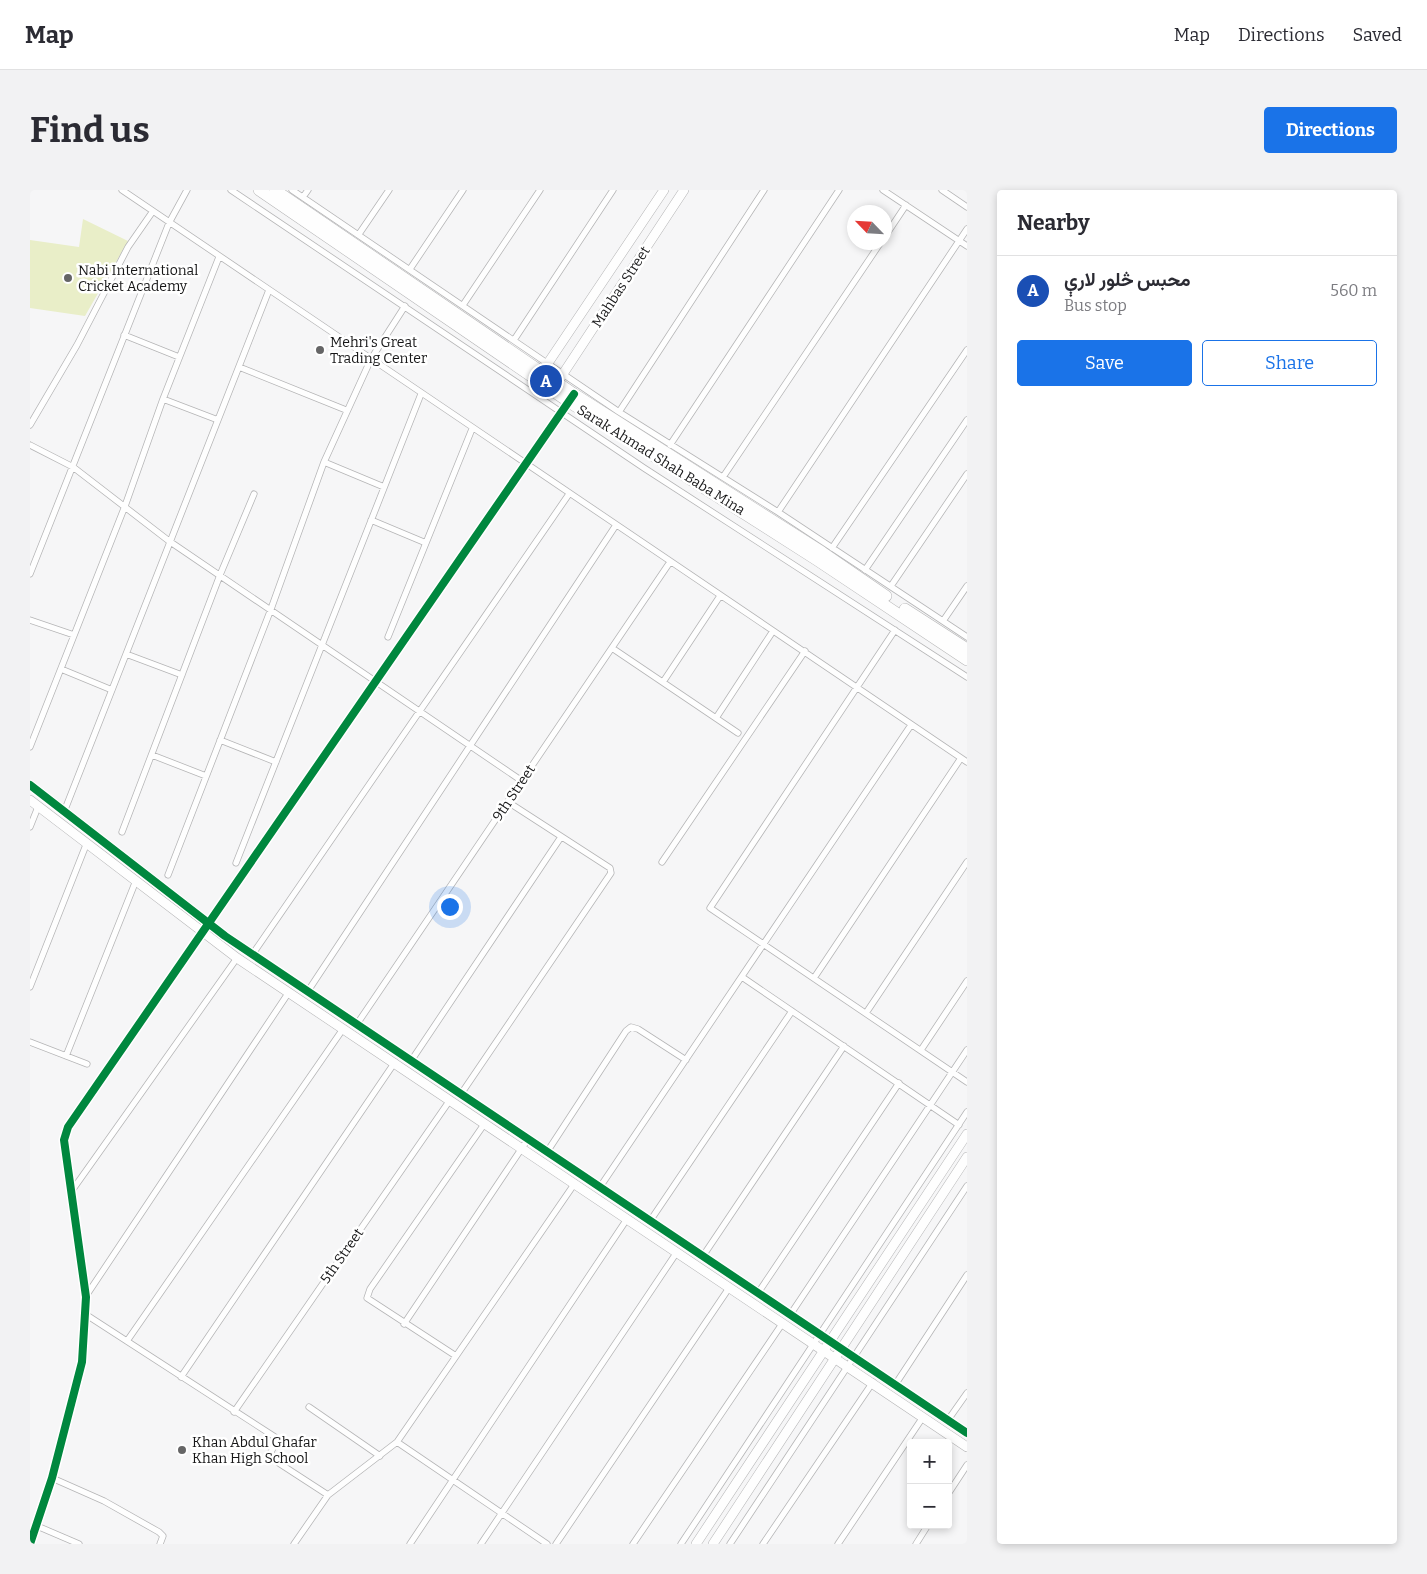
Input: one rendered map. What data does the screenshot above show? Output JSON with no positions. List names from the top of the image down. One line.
{"streets":{"highway":["Sarak Ahmad Shah Baba Mina"],"street":["Mahbas Street","9th Street","5th Street"]},"places":["Nabi International Cricket Academy","Mehri's Great Trading Center","Khan Abdul Ghafar Khan High School"],"north":"top left","page":{"header":"Map","nav":["Map","Directions","Saved"],"buttons":["Directions",["Save","Share"]],"title":"Find us","heading":"Nearby","list":[{"mark":"A","name":"محبس څلور لارې","note":"Bus stop","value":"560 m"}],"pins":"A","map_buttons":["+","−"]}}
